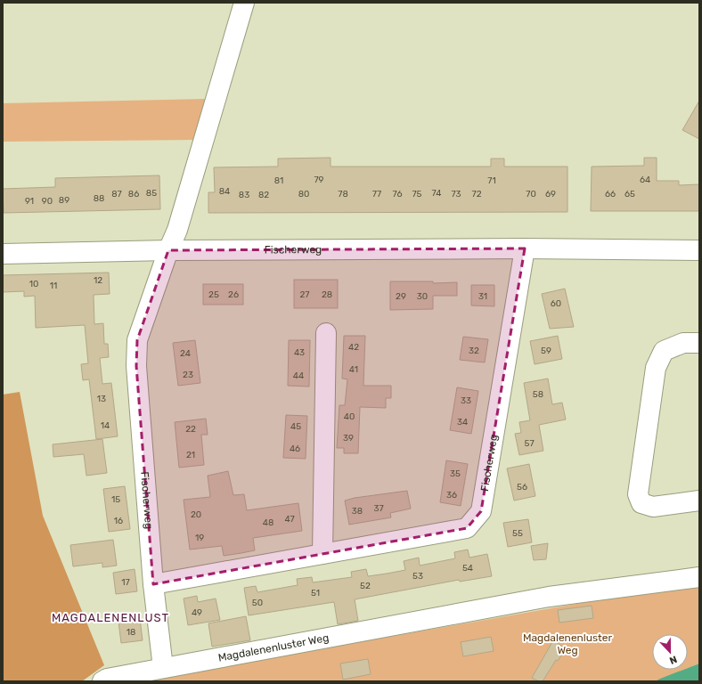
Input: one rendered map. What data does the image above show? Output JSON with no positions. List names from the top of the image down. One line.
{"streets":{"street":["Fischerweg","Magdalenenluster Weg"]},"crossings":[["Fischerweg","Magdalenenluster Weg"]],"districts":["MAGDALENENLUST"],"parks":["Magdalenenluster Weg"],"house_numbers":["79","64","81","71","84","85","74","87","86","80","78","77","76","75","73","72","70","69","66","65","83","82","88","89","91","90","12","10","11","25","26","27","28","29","30","31","60","42","32","59","43","24","41","23","44","58","13","33","40","34","14","45","22","39","57","46","21","35","56","36","15","37","38","20","47","16","48","55","19","54","53","17","52","51","50","49","18"],"north":"bottom"}
